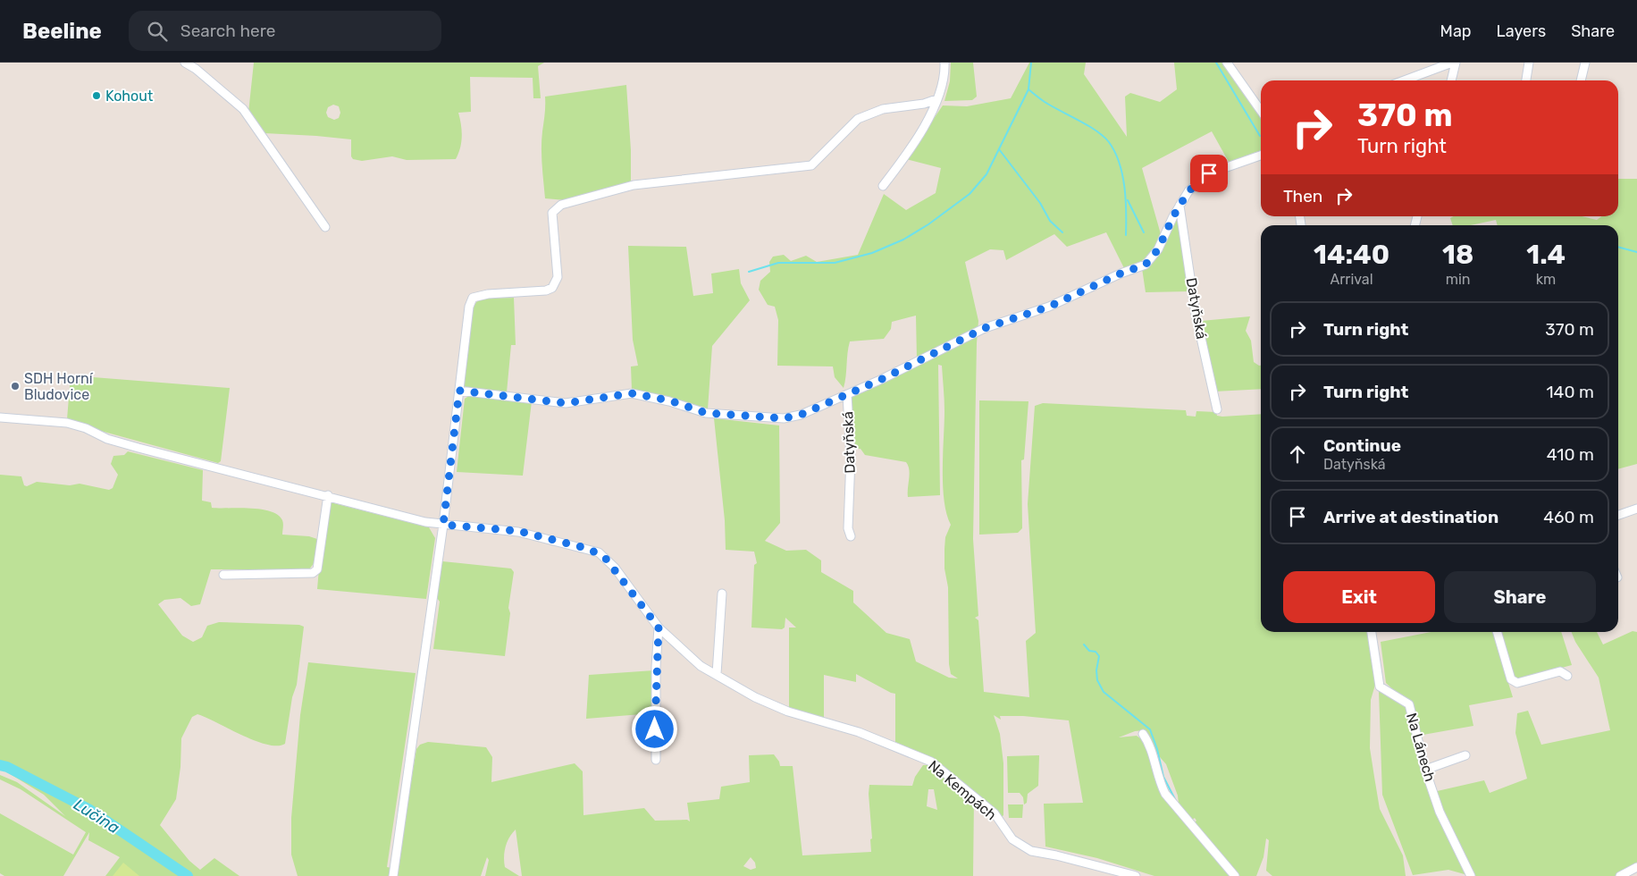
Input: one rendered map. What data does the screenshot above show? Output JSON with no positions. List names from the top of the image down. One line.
{"streets":{"street":["Datyňská","Na Lánech","Na Kempách"]},"water":["Lučina"],"places":["Kohout","SDH Horní Bludovice"],"page":{"header":"Beeline","search":"Search here","nav":["Map","Layers","Share"],"turn":["370 m","Turn right"],"then":"Then","eta":["14:40","Arrival","18","min","1.4","km"],"list":[{"name":"Turn right","value":"370 m"},{"name":"Turn right","value":"140 m"},{"name":"Continue","note":"Datyňská","value":"410 m"},{"name":"Arrive at destination","value":"460 m"}],"buttons":["Exit","Share"]}}
